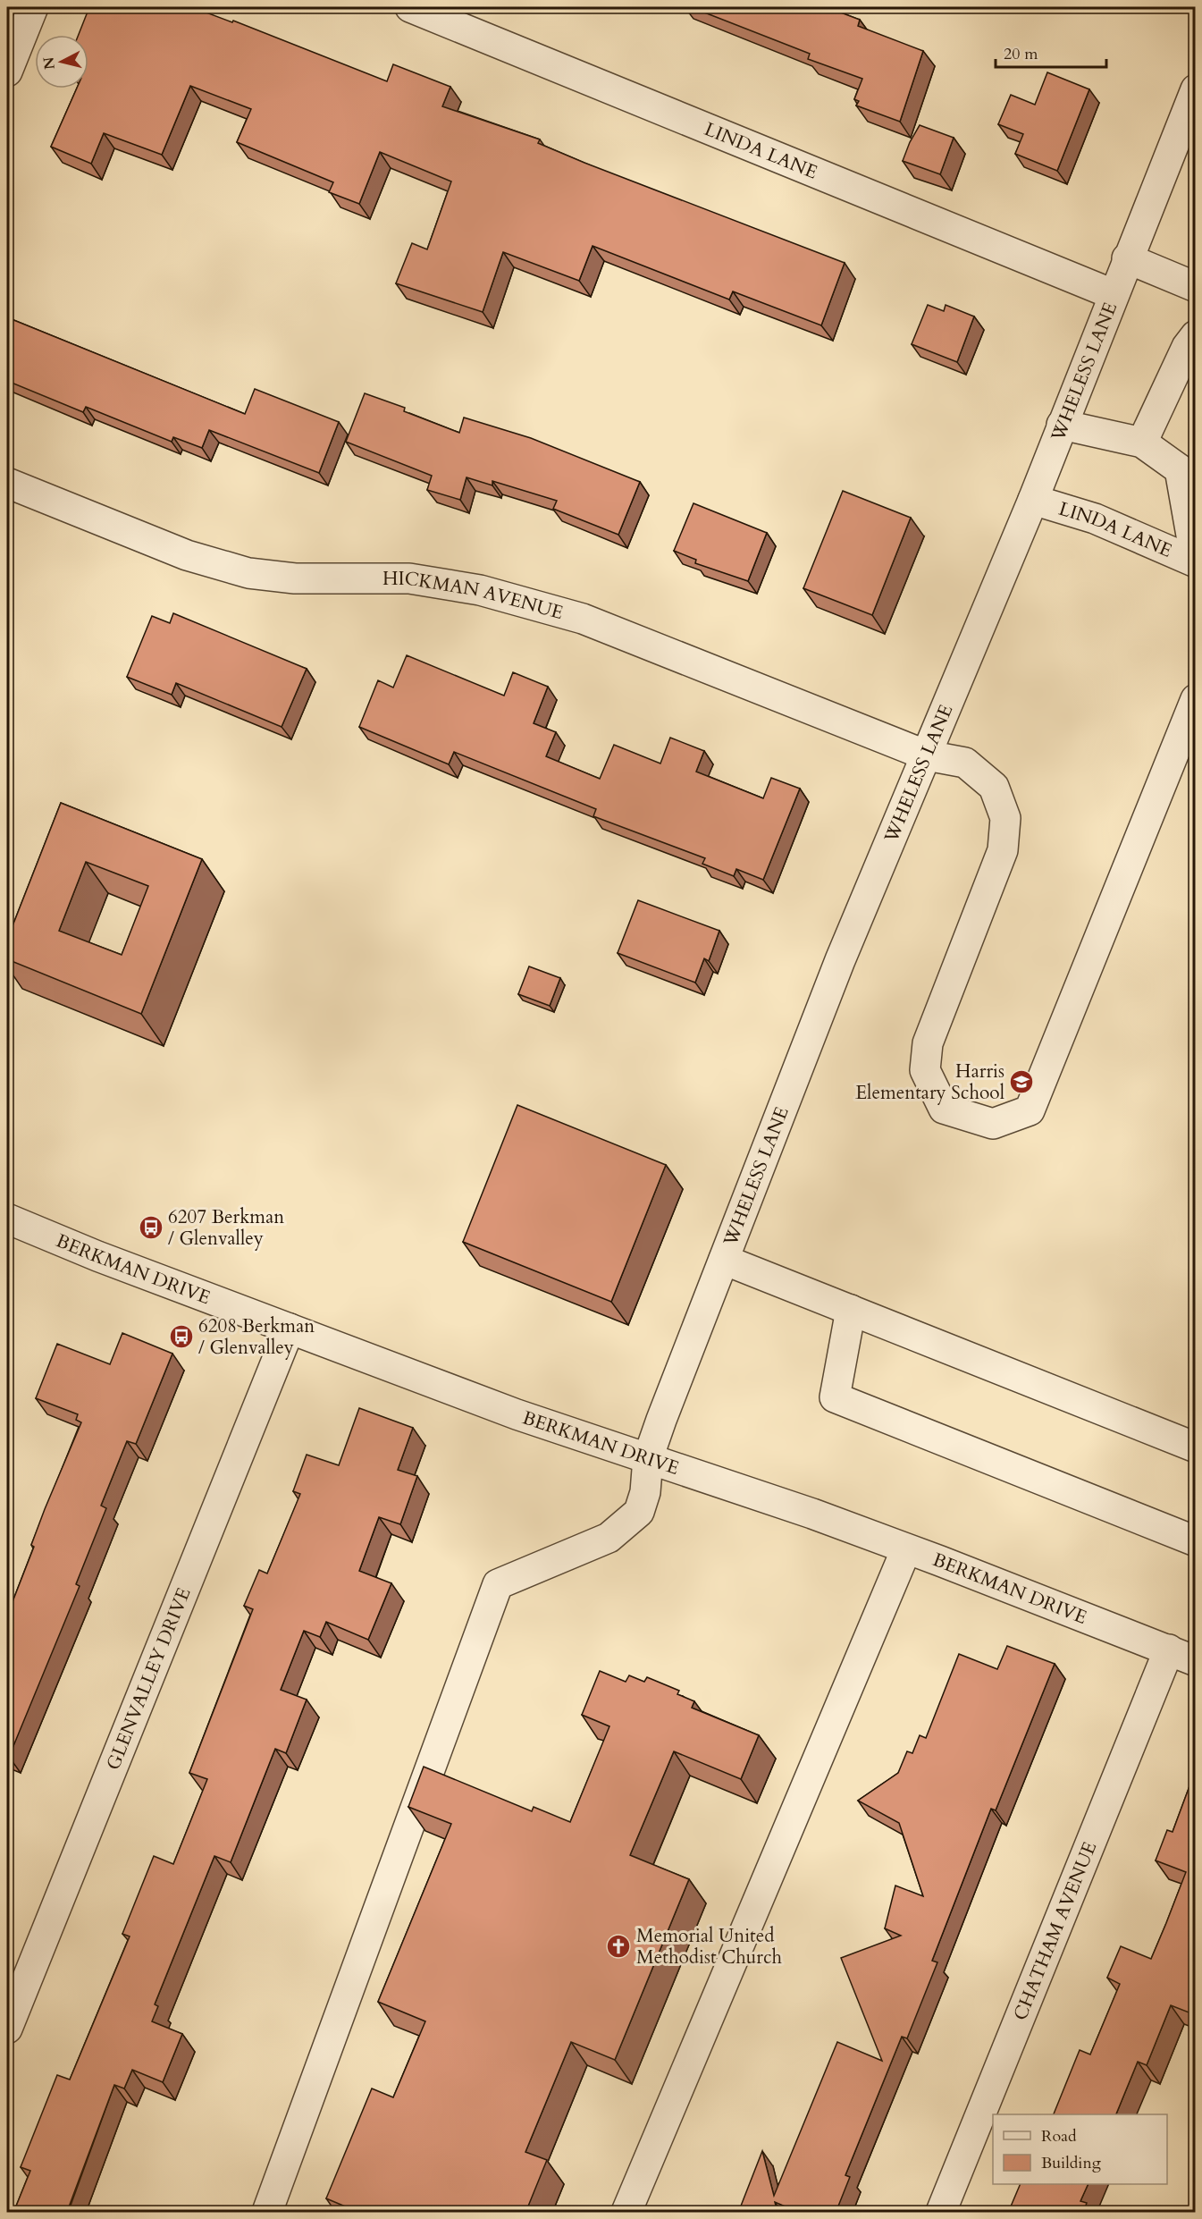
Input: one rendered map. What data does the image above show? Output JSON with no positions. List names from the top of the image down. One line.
{"streets":{"street":["LINDA LANE","WHELESS LANE","HICKMAN AVENUE","BERKMAN DRIVE","GLENVALLEY DRIVE","CHATHAM AVENUE"]},"crossings":[["LINDA LANE","WHELESS LANE"],["WHELESS LANE","HICKMAN AVENUE"],["WHELESS LANE","BERKMAN DRIVE"],["BERKMAN DRIVE","GLENVALLEY DRIVE"],["BERKMAN DRIVE","CHATHAM AVENUE"]],"places":{"school or university":["Harris Elementary School"],"bus stop":["6207 Berkman / Glenvalley","6208 Berkman / Glenvalley"],"church":["Memorial United Methodist Church"]},"legend":["Road","Building"],"scale_bar":"20 m","north":"left"}
